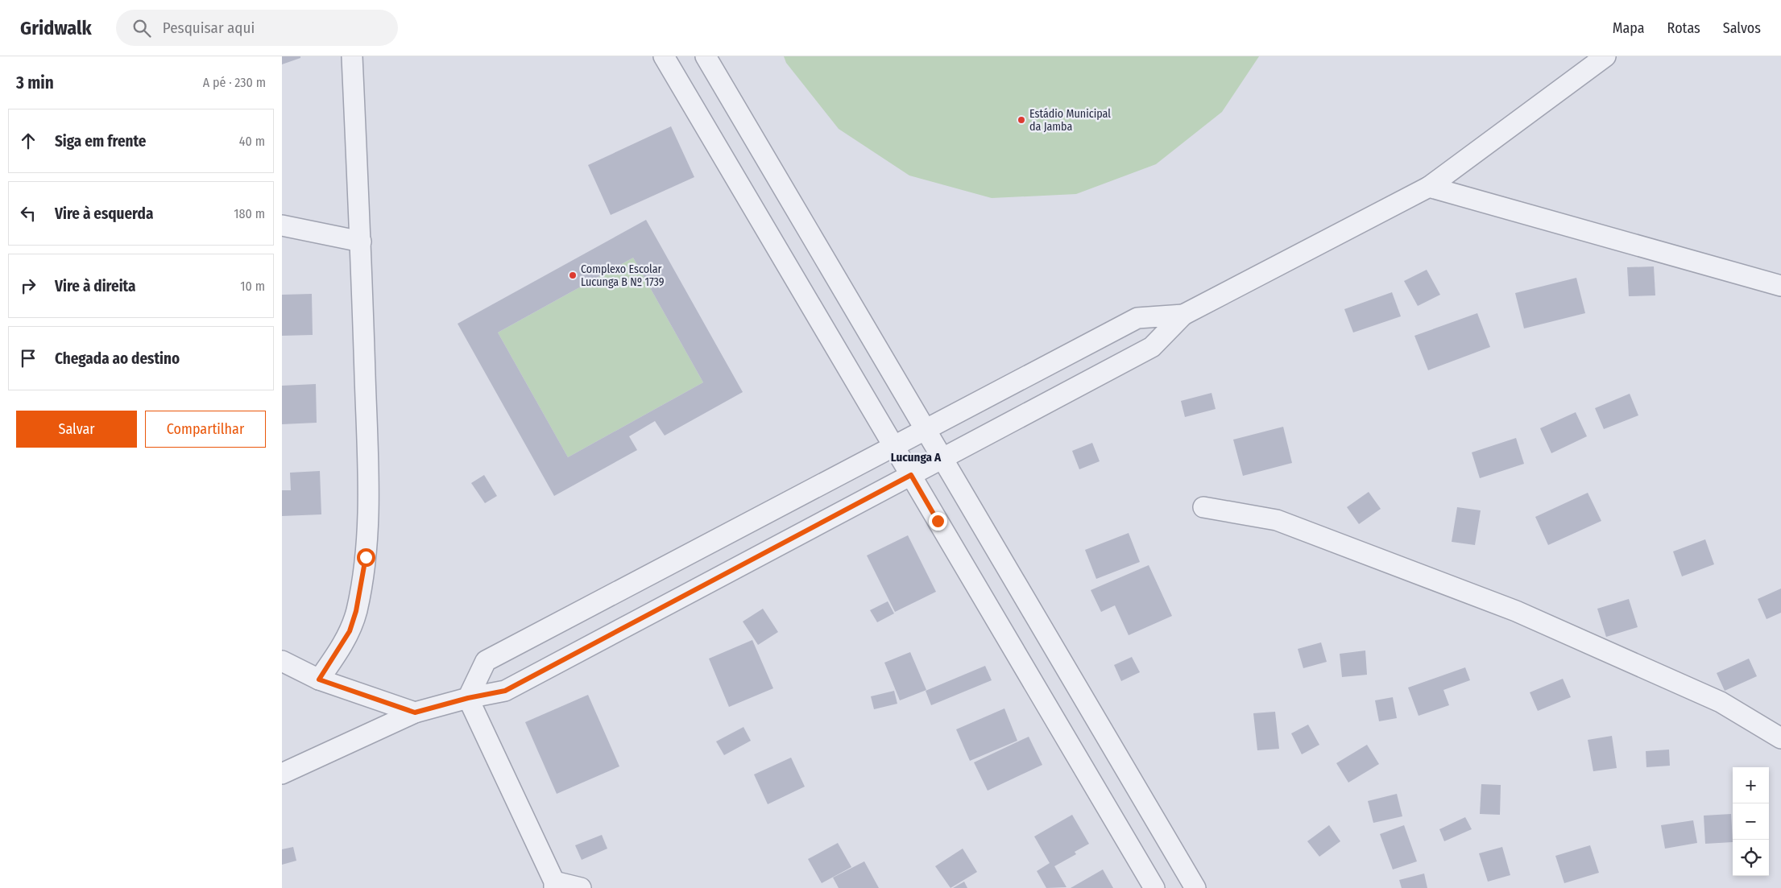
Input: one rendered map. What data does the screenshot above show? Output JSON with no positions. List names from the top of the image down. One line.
{"districts":["Lucunga A"],"places":["Estádio Municipal da Jamba","Complexo Escolar Lucunga B Nº 1739"],"page":{"header":"Gridwalk","search":"Pesquisar aqui","nav":["Mapa","Rotas","Salvos"],"heading":["3 min","A pé · 230 m"],"list":[["Siga em frente","40 m"],["Vire à esquerda","180 m"],["Vire à direita","10 m"],"Chegada ao destino"],"buttons":["Salvar","Compartilhar"],"map_buttons":["+","−"]}}
